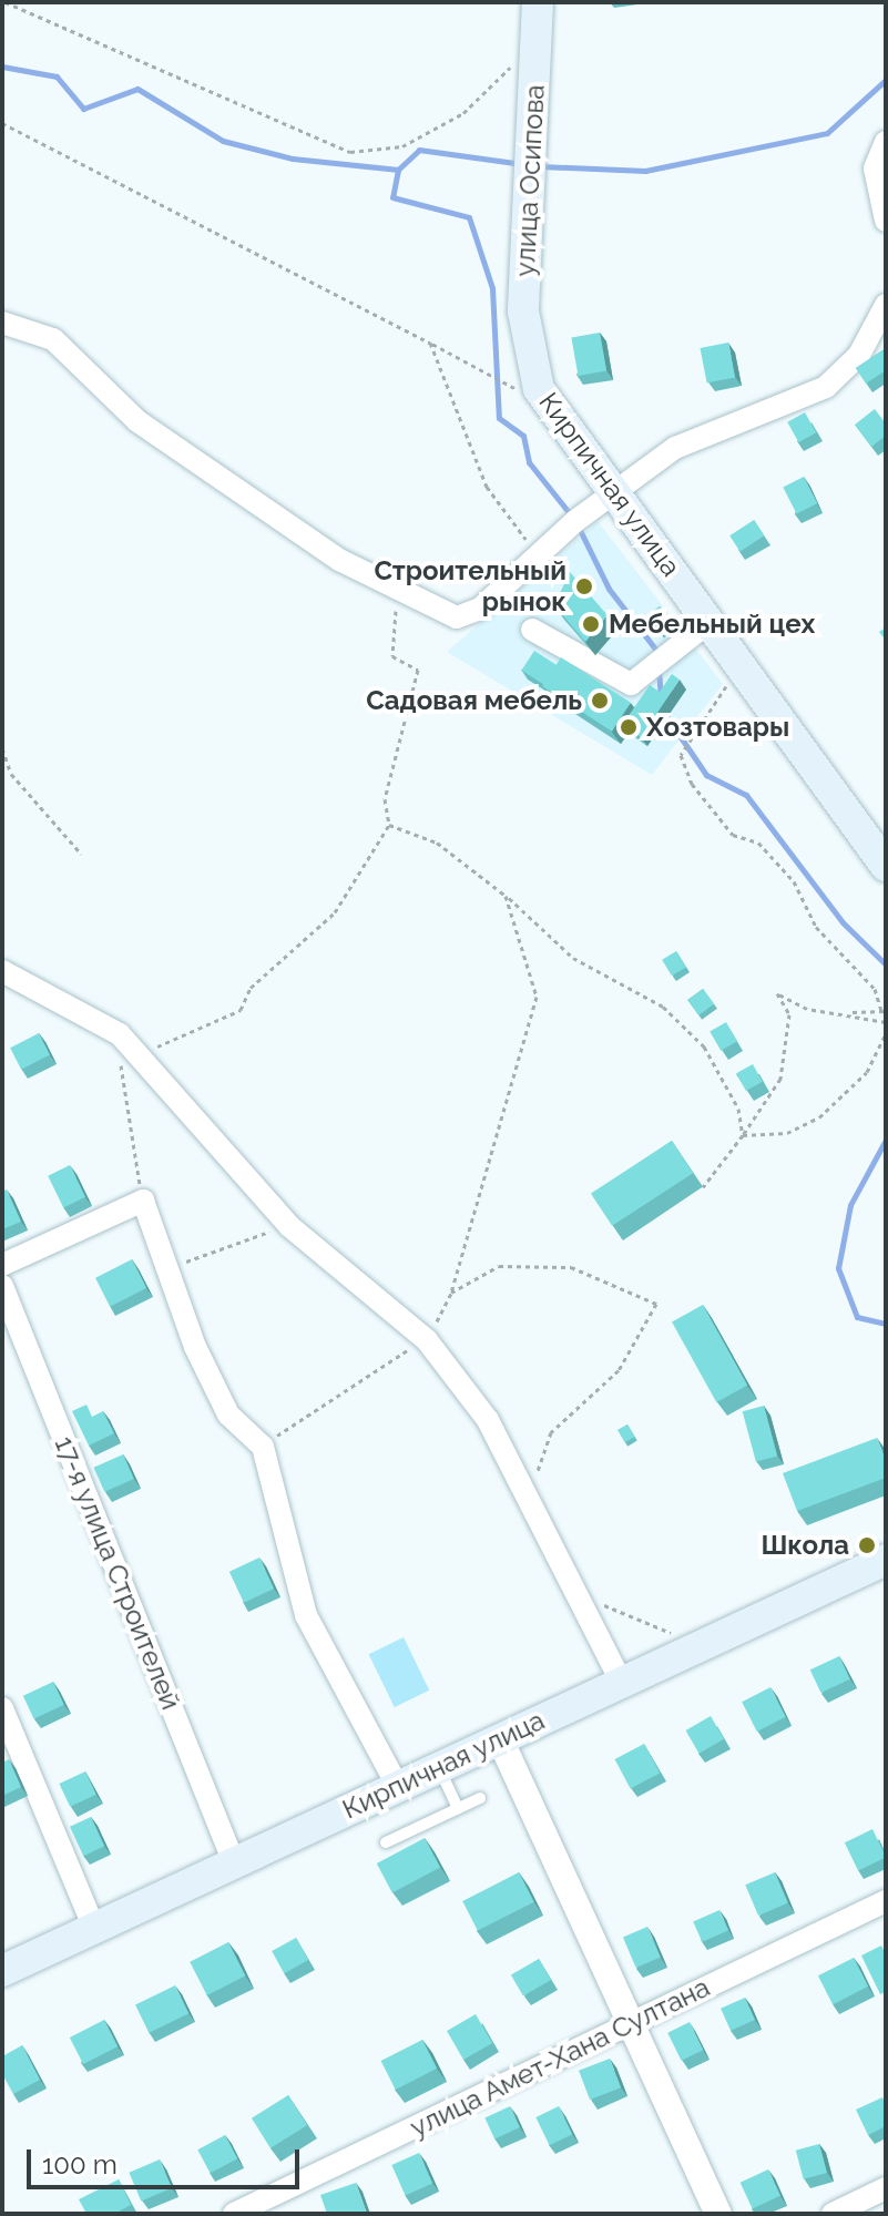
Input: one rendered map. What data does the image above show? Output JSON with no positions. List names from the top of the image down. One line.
{"streets":{"main road":["улица Осипова","Кирпичная улица"],"street":["17-я улица Строителей","улица Амет-Хана Султана"]},"crossings":[["улица Осипова","Кирпичная улица"],["Кирпичная улица","17-я улица Строителей"]],"places":["Строительный рынок","Мебельный цех","Садовая мебель","Хозтовары","Школа"],"scale_bar":"100 m"}
